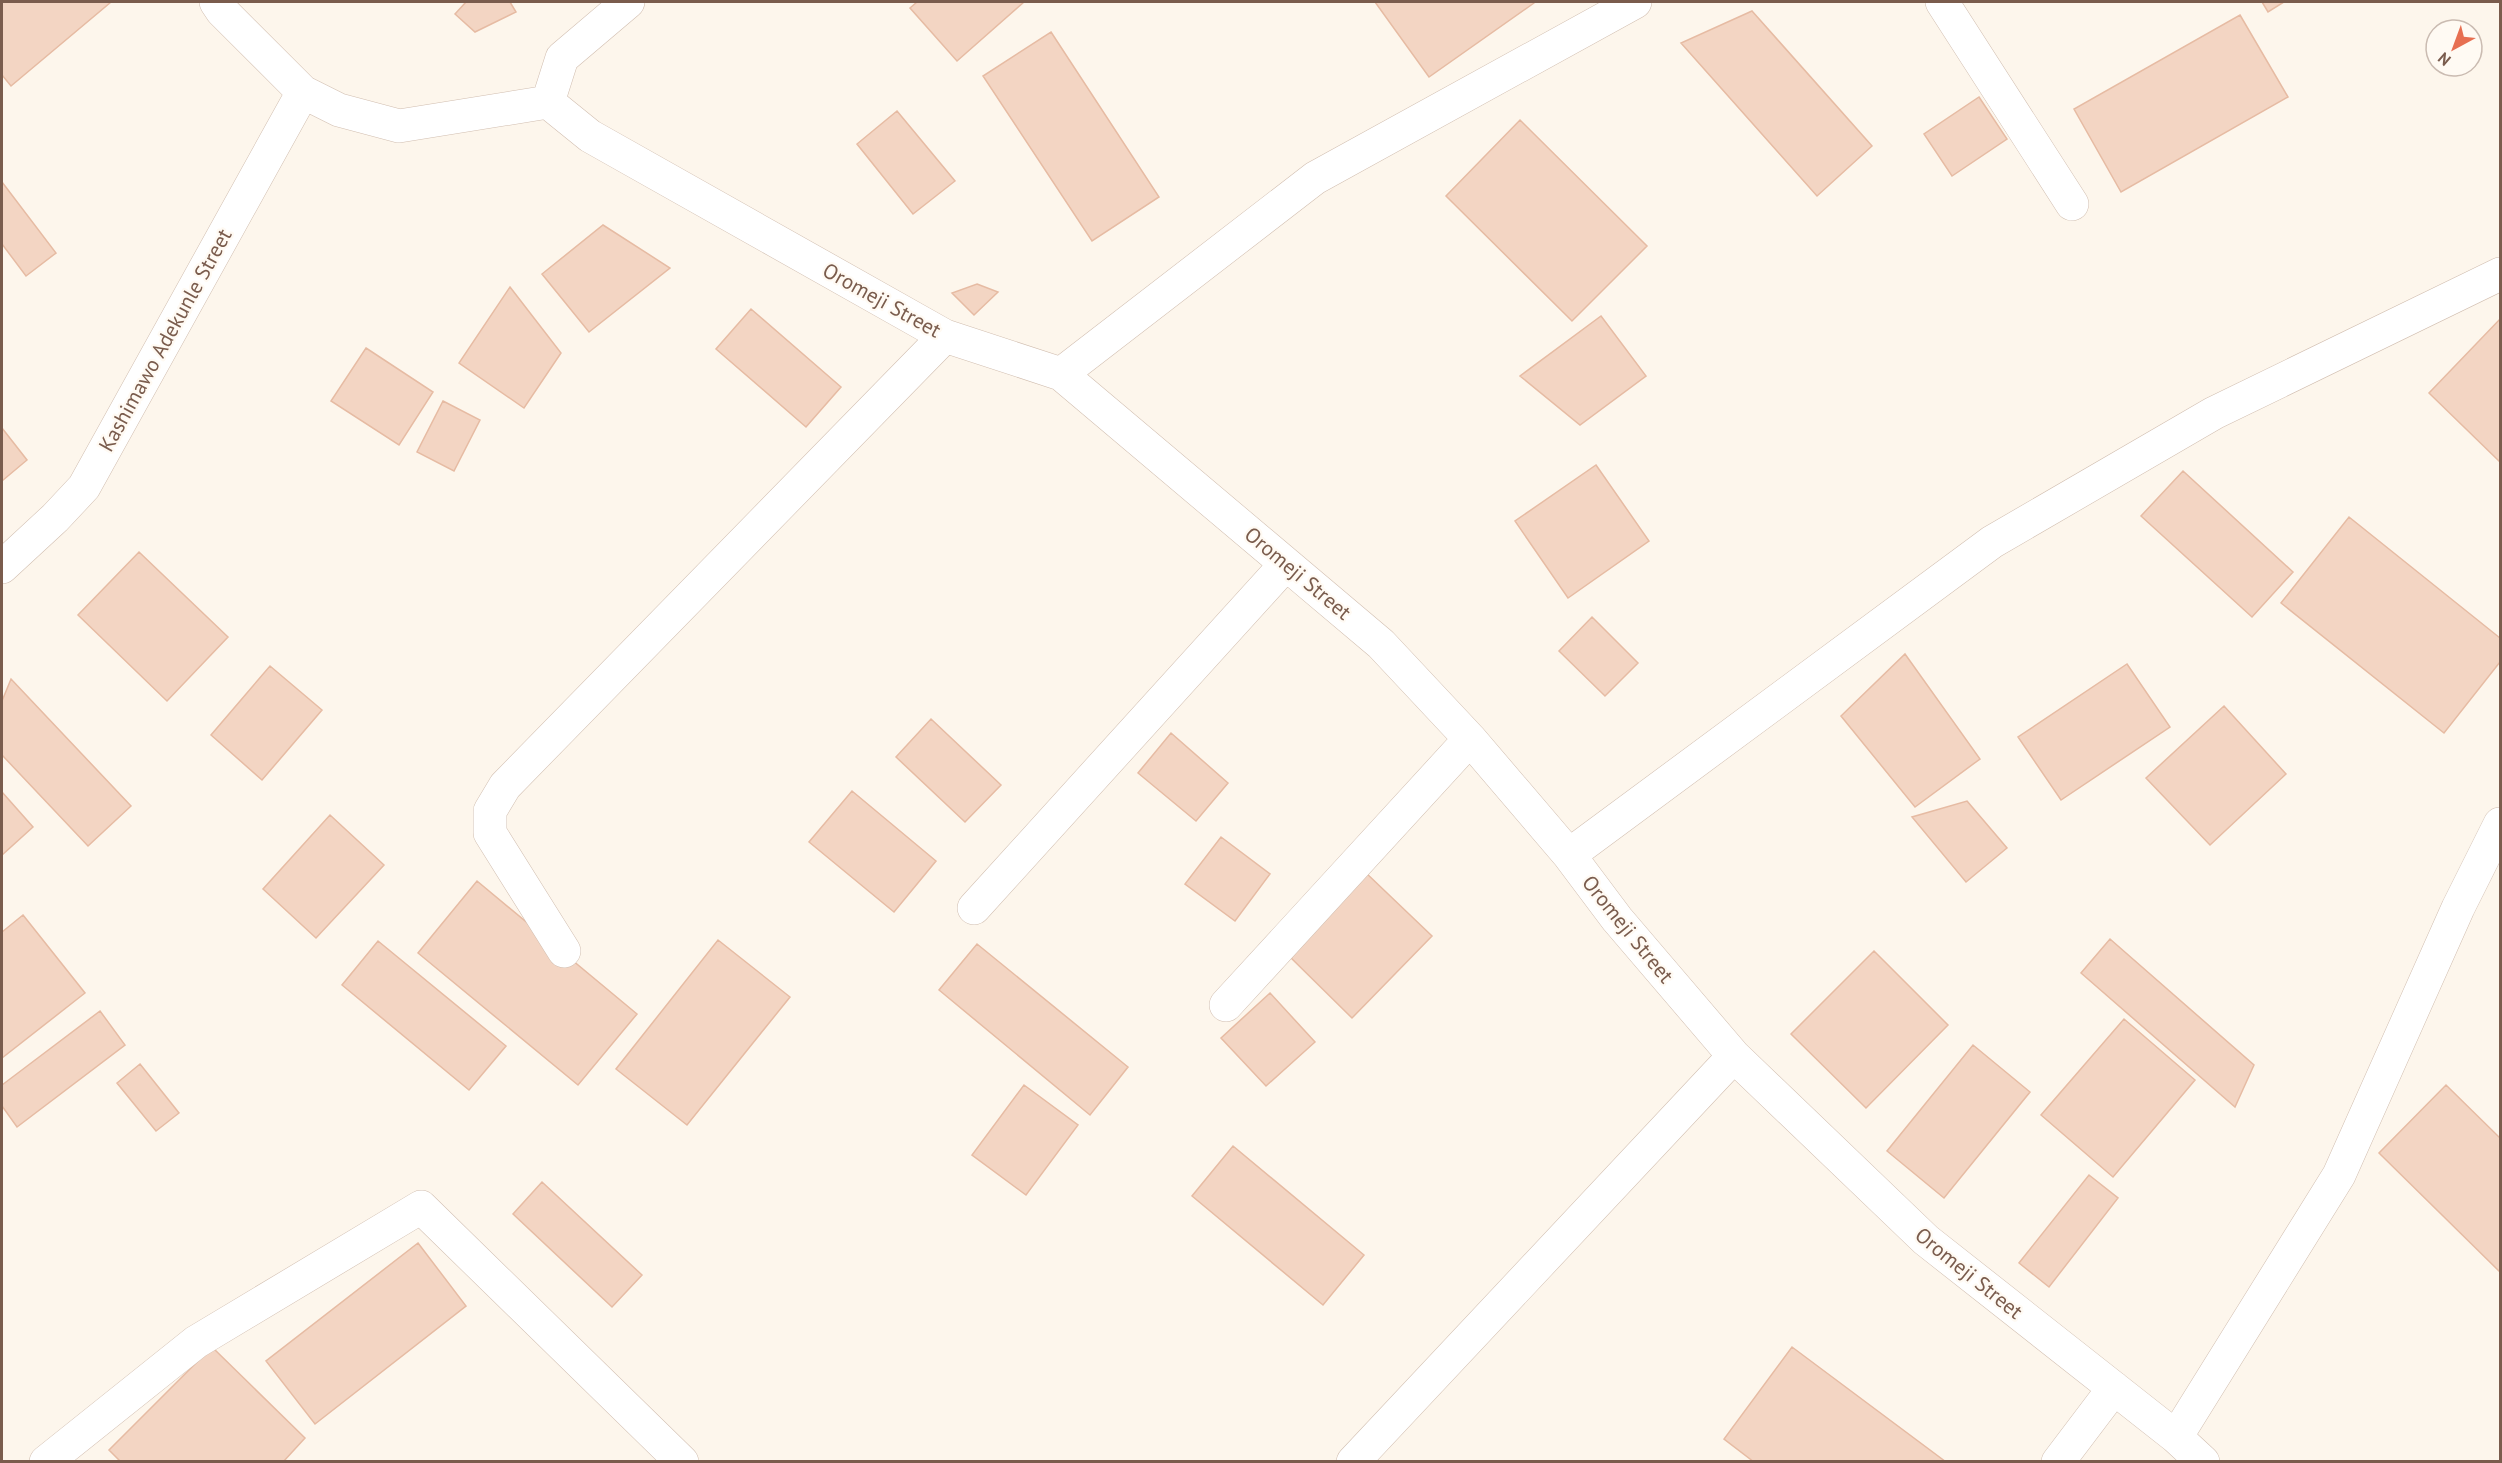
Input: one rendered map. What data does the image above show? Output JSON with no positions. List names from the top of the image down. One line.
{"streets":{"street":["Oromeji Street","Kashimawo Adekunle Street"]},"north":"bottom left"}
